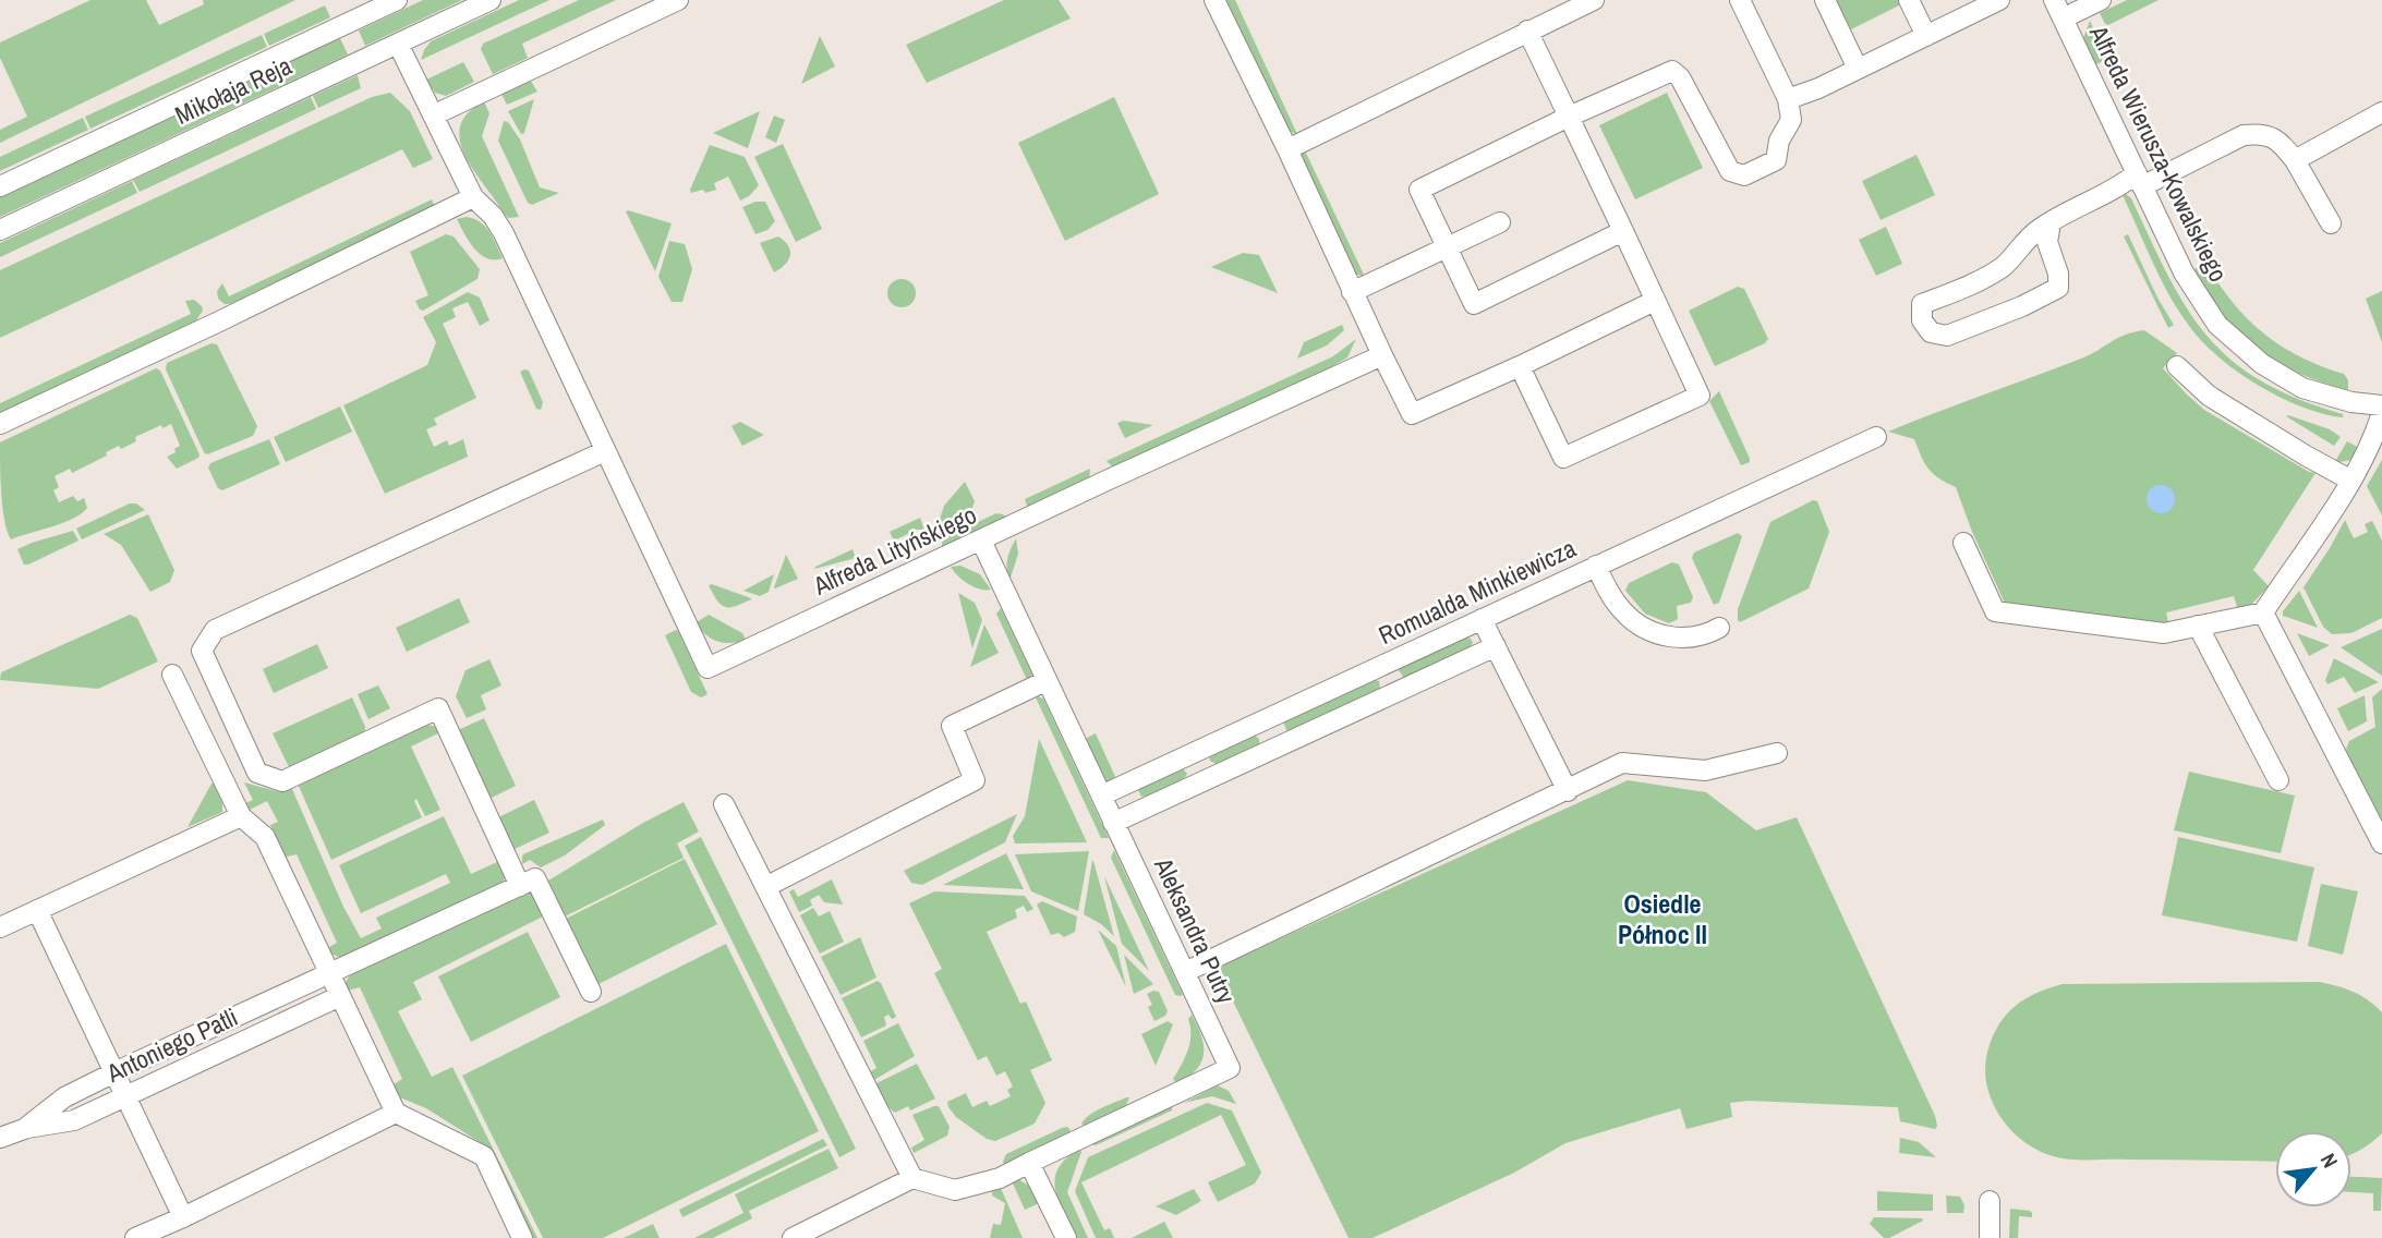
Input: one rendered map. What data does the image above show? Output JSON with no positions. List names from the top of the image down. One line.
{"streets":{"street":["Mikołaja Reja","Alfreda Wierusza-Kowalskiego","Alfreda Lityńskiego","Romualda Minkiewicza","Aleksandra Putry","Antoniego Patli"]},"crossings":[["Mikołaja Reja","Alfreda Lityńskiego"],["Alfreda Lityńskiego","Aleksandra Putry"],["Romualda Minkiewicza","Aleksandra Putry"]],"districts":["Osiedle Północ II"],"north":"top right"}
